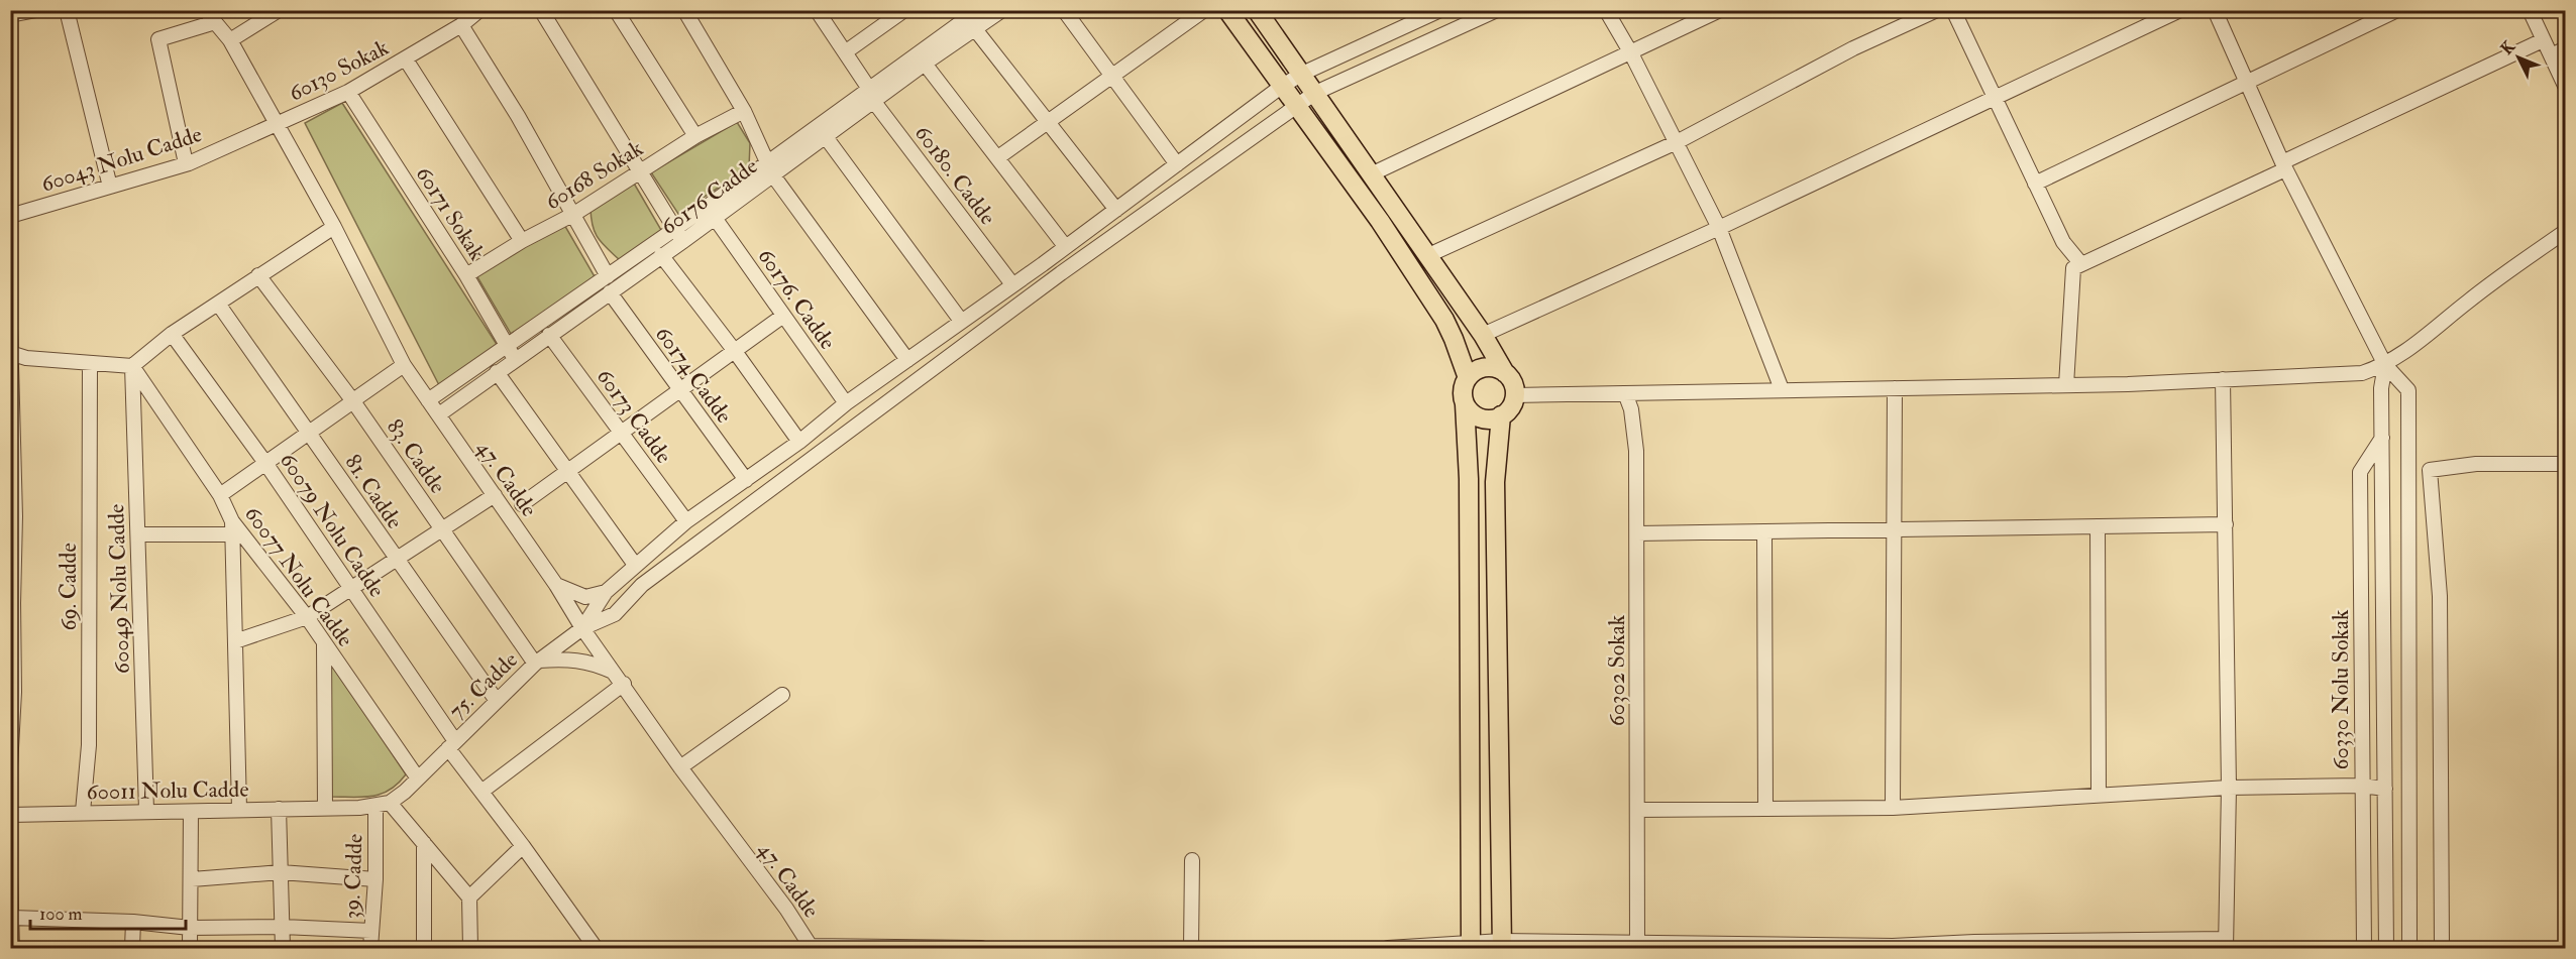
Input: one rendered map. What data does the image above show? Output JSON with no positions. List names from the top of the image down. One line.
{"streets":{"street":["60130 Sokak","60043 Nolu Cadde","60168 Sokak","60180. Cadde","60176 Cadde","60171 Sokak","60176. Cadde","60174 Cadde","60173 Cadde","83. Cadde","47. Cadde","81. Cadde","60079 Nolu Cadde","60077 Nolu Cadde","69. Cadde","60049 Nolu Cadde","60302 Sokak","75. Cadde","60330 Nolu Sokak","60011 Nolu Cadde","39. Cadde"]},"crossings":[["60130 Sokak","60043 Nolu Cadde"],["60130 Sokak","60171 Sokak"],["60130 Sokak","47. Cadde"],["60043 Nolu Cadde","47. Cadde"],["60168 Sokak","60171 Sokak"],["60180. Cadde","60176 Cadde"],["60176 Cadde","60171 Sokak"],["60176 Cadde","60176. Cadde"],["60176 Cadde","60174 Cadde"],["60176 Cadde","60173 Cadde"],["60176 Cadde","47. Cadde"],["83. Cadde","75. Cadde"],["47. Cadde","75. Cadde"],["81. Cadde","75. Cadde"],["60079 Nolu Cadde","75. Cadde"],["60077 Nolu Cadde","60049 Nolu Cadde"],["60077 Nolu Cadde","75. Cadde"],["69. Cadde","60011 Nolu Cadde"],["60049 Nolu Cadde","60011 Nolu Cadde"],["75. Cadde","60011 Nolu Cadde"],["60011 Nolu Cadde","39. Cadde"]],"scale_bar":"100 m","north":"top left"}
